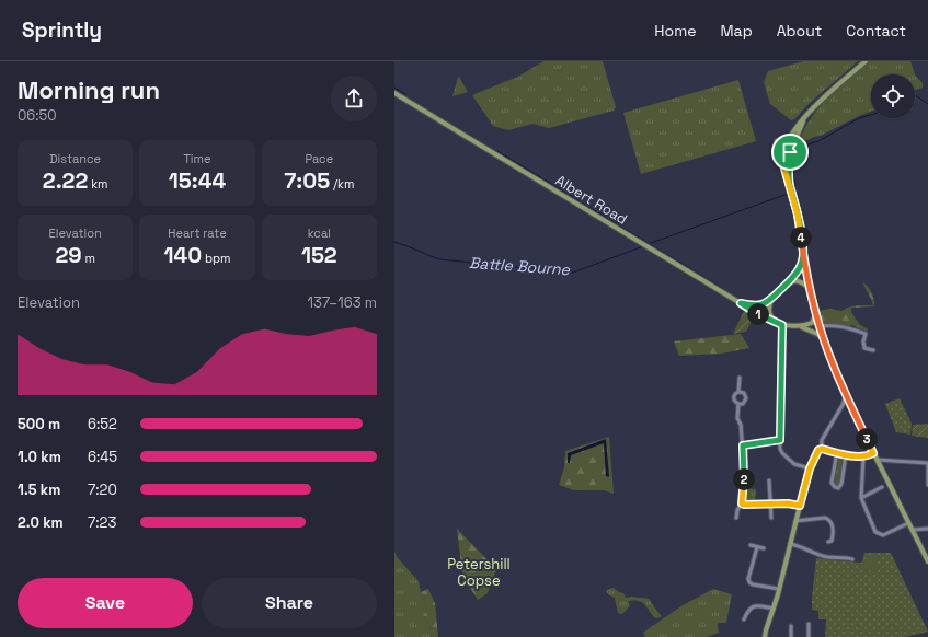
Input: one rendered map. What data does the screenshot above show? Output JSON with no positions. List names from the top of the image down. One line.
{"streets":{"main road":["Albert Road"]},"water":["Battle Bourne"],"parks":["Petershill Copse"],"page":{"header":"Sprintly","nav":["Home","Map","About","Contact"],"heading":["Morning run","06:50"],"stats":[["Distance","2.22 km"],["Time","15:44"],["Pace","7:05 /km"],["Elevation","29 m"],["Heart rate","140 bpm"],["kcal","152"]],"pins":["4","1","3","2"],"chart":["Elevation","137–163 m"],"list":[{"name":"500 m","note":"6:52"},{"name":"1.0 km","note":"6:45"},{"name":"1.5 km","note":"7:20"},{"name":"2.0 km","note":"7:23"}],"buttons":["Save","Share"]}}
